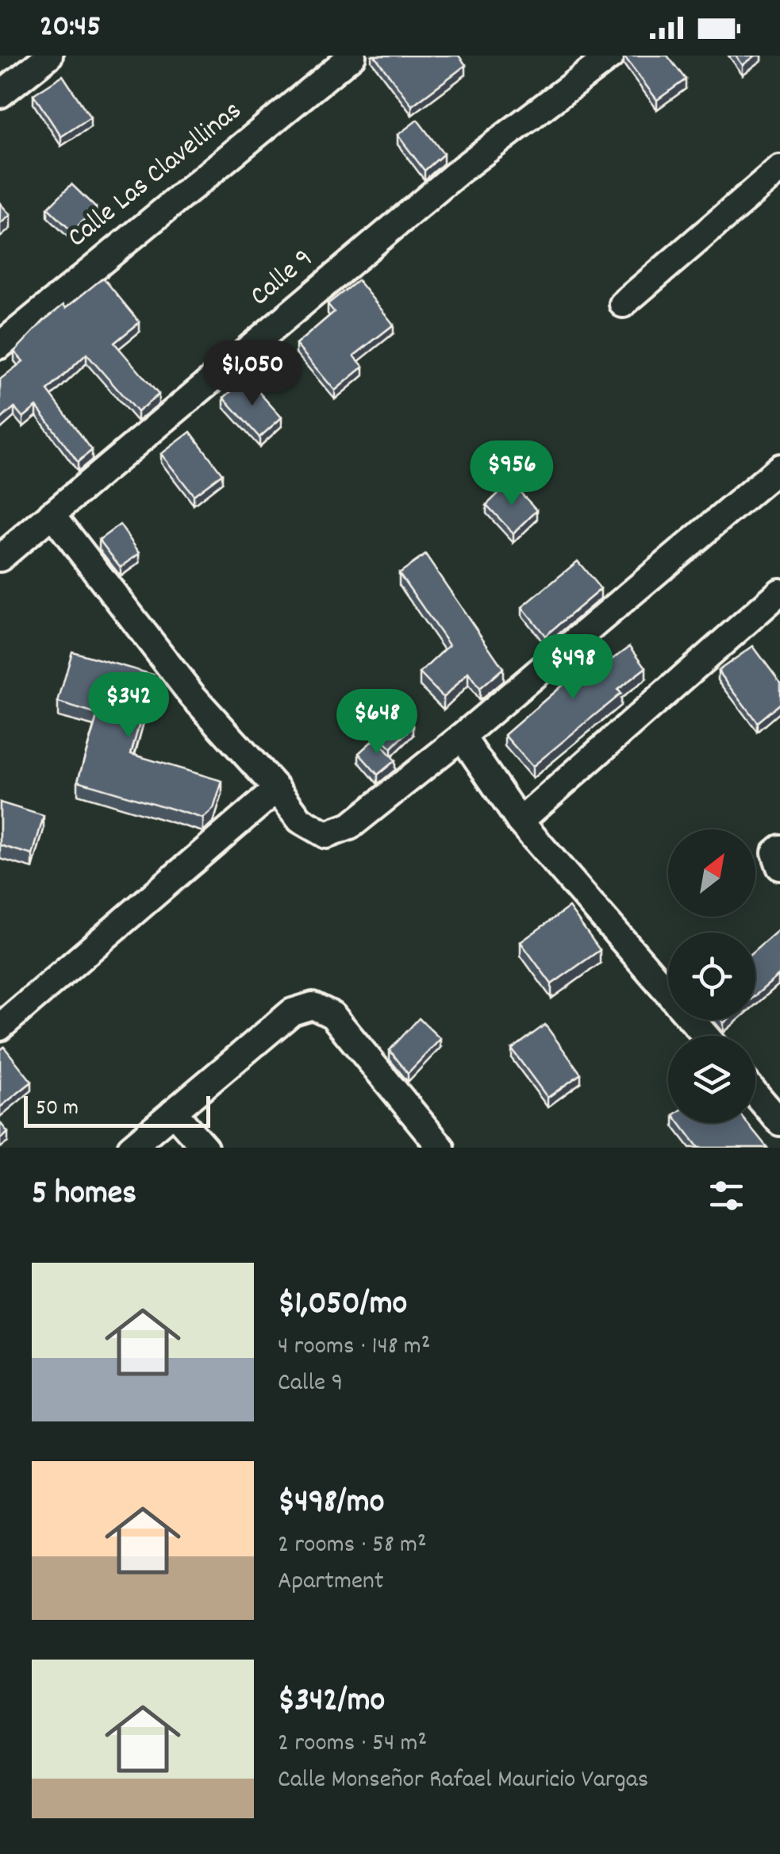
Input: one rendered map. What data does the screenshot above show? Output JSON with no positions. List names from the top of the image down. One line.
{"streets":{"street":["Calle Las Clavellinas","Calle 9"]},"scale_bar":"50 m","north":"top right","page":{"status":"20:45","price":["$1,050","$956","$498","$342","$648"],"scale":"50 m","heading":"5 homes","list":[{"name":"$1,050/mo","note":"4 rooms · 148 m² · Calle 9"},{"name":"$498/mo","note":"2 rooms · 58 m² · Apartment"},{"name":"$342/mo","note":"2 rooms · 54 m² · Calle Monseñor Rafael Mauricio Vargas"}]}}
